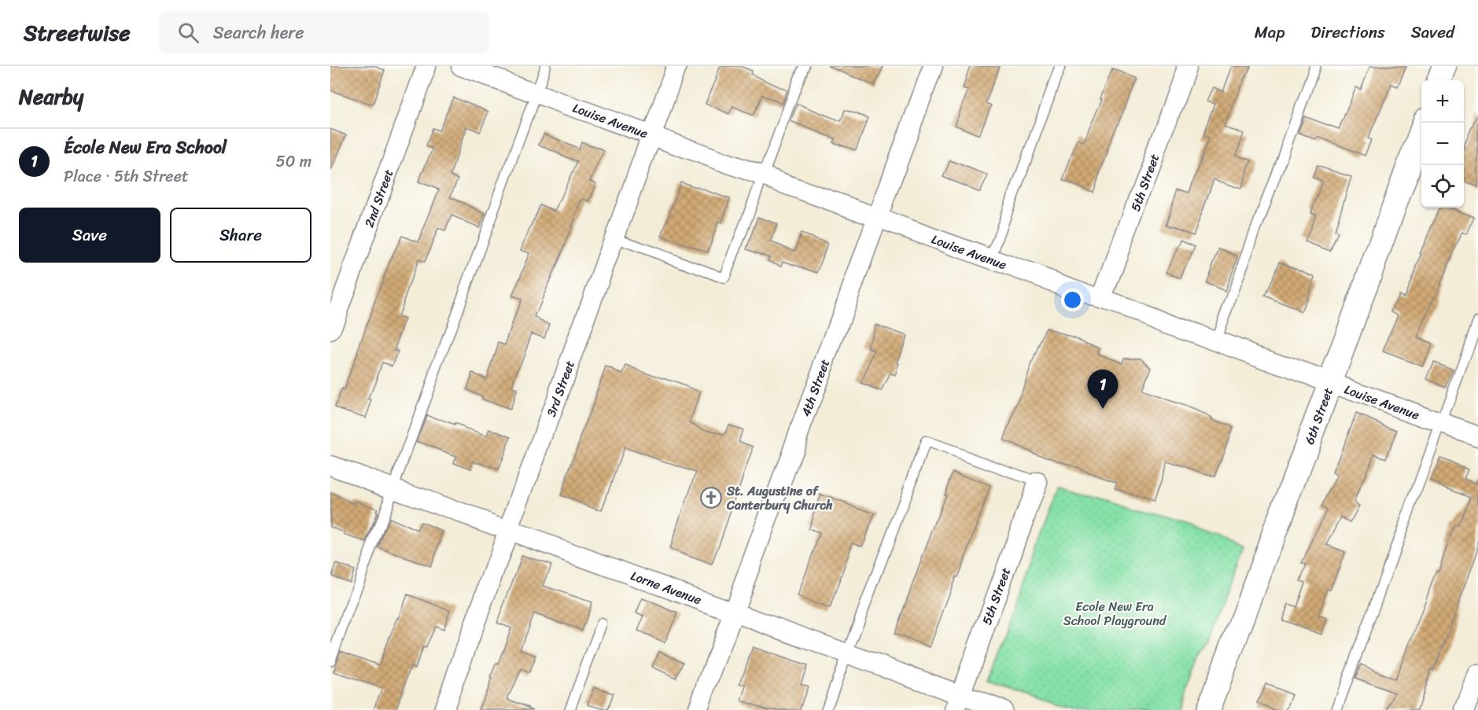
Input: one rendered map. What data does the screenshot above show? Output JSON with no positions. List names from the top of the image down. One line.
{"streets":{"street":["Louise Avenue","5th Street","2nd Street","4th Street","3rd Street","6th Street","Lorne Avenue"]},"crossings":[["Louise Avenue","5th Street"],["Louise Avenue","4th Street"],["Louise Avenue","3rd Street"],["Louise Avenue","6th Street"],["5th Street","Lorne Avenue"],["4th Street","Lorne Avenue"],["3rd Street","Lorne Avenue"]],"parks":["Ecole New Era School Playground"],"places":{"church":["St. Augustine of Canterbury Church"]},"page":{"header":"Streetwise","search":"Search here","nav":["Map","Directions","Saved"],"heading":"Nearby","map_buttons":["+","−"],"list":[{"mark":"1","name":"École New Era School","note":"Place · 5th Street","value":"50 m"}],"buttons":["Save","Share"],"pins":"1"}}
